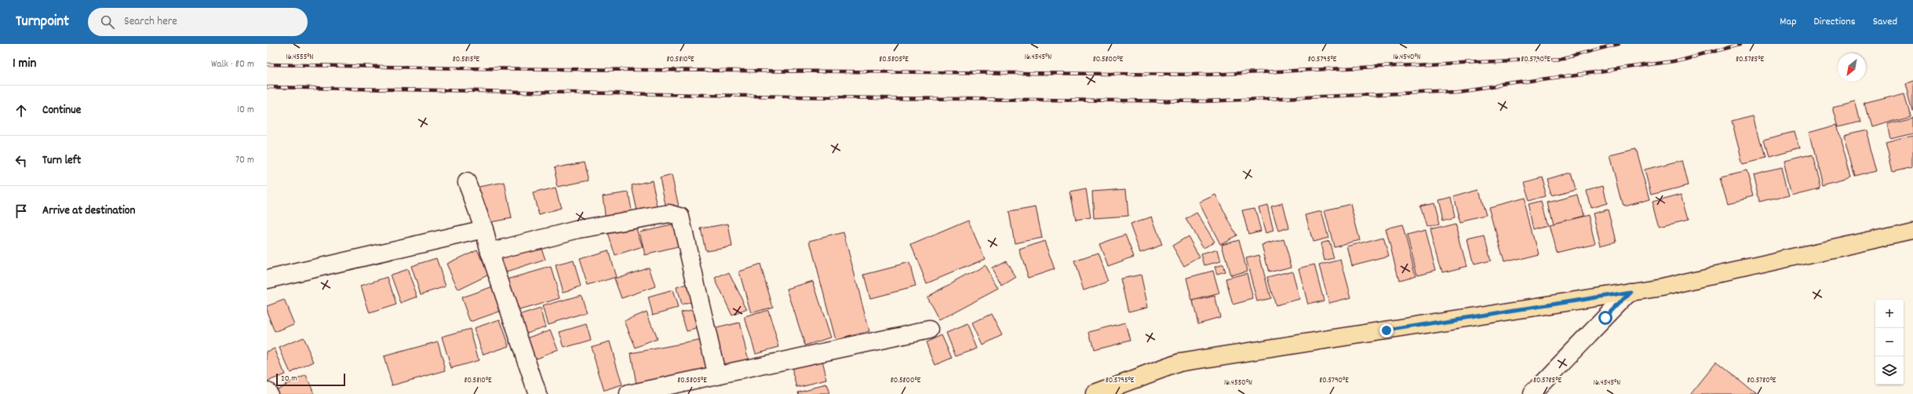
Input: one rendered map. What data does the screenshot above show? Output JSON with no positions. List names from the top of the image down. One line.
{"scale_bar":"20 m","north":"bottom left","page":{"header":"Turnpoint","search":"Search here","nav":["Map","Directions","Saved"],"heading":["1 min","Walk · 80 m"],"list":[["Continue","10 m"],["Turn left","70 m"],"Arrive at destination"],"map_buttons":["+","−"],"scale":"20 m"},"coordinates":["16.4555°N","16.4540°N","16.4545°N","80.5815°E","80.5810°E","80.5805°E","80.5800°E","80.5790°E","80.5795°E","80.5785°E","80.5780°E","16.4550°N"]}
